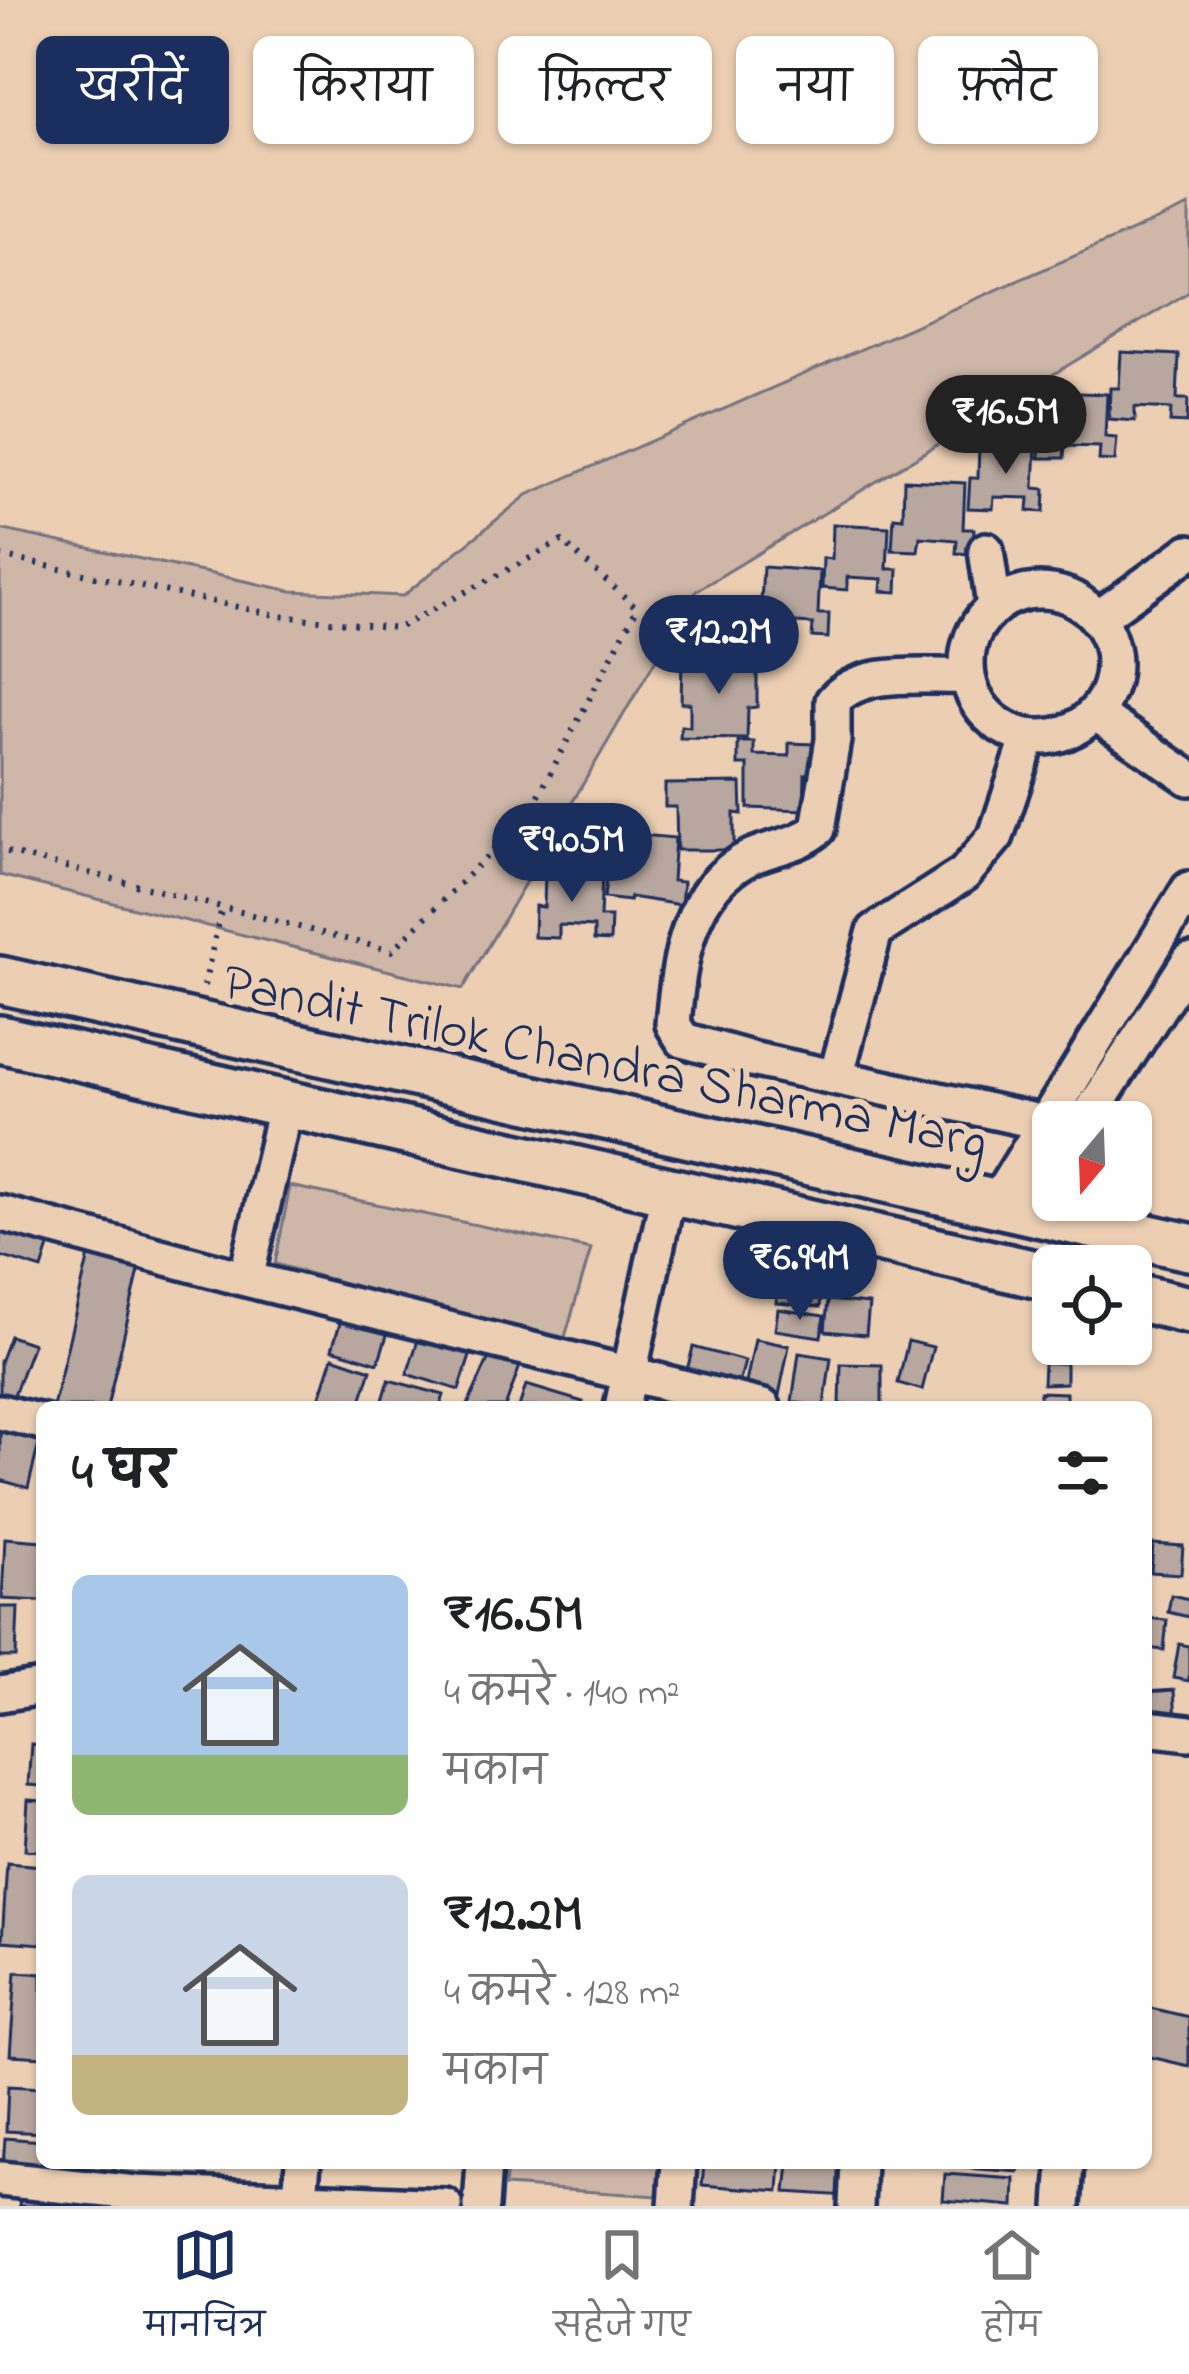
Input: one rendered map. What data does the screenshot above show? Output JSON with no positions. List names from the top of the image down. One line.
{"streets":{"main road":["Pandit Trilok Chandra Sharma Marg"]},"north":"bottom","page":{"chip":["खरीदें","किराया","फ़िल्टर","नया","फ़्लैट"],"price":["₹16.5M","₹12.2M","₹9.05M","₹6.94M"],"heading":"4 घर","list":[{"name":"₹16.5M","note":"4 कमरे · 140 m² · मकान"},{"name":"₹12.2M","note":"4 कमरे · 128 m² · मकान"}],"tabs":["मानचित्र","सहेजे गए","होम"]}}
